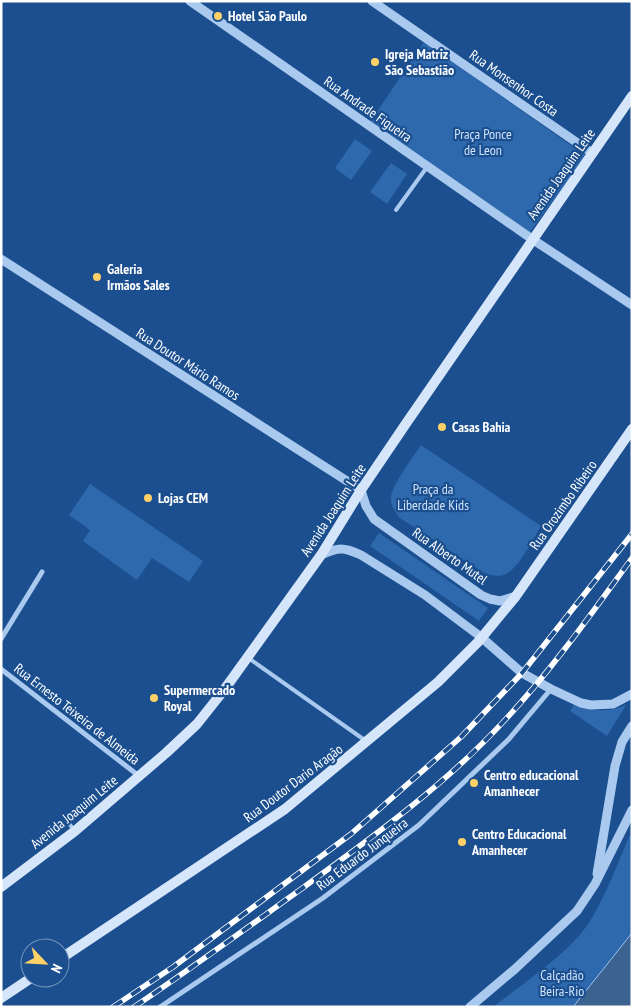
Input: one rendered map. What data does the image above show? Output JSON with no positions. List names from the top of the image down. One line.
{"streets":{"main road":["Avenida Joaquim Leite","Rua Orozimbo Ribeiro","Rua Doutor Dario Aragão"],"street":["Rua Monsenhor Costa","Rua Andrade Figueira","Rua Doutor Mário Ramos","Rua Alberto Mutel","Rua Ernesto Teixeira de Almeida","Rua Eduardo Junqueira"]},"crossings":[["Rua Monsenhor Costa","Avenida Joaquim Leite"],["Rua Andrade Figueira","Avenida Joaquim Leite"],["Avenida Joaquim Leite","Rua Doutor Mário Ramos"],["Avenida Joaquim Leite","Rua Alberto Mutel"],["Avenida Joaquim Leite","Rua Ernesto Teixeira de Almeida"],["Rua Doutor Mário Ramos","Rua Alberto Mutel"],["Rua Orozimbo Ribeiro","Rua Alberto Mutel"],["Rua Orozimbo Ribeiro","Rua Doutor Dario Aragão"],["Rua Alberto Mutel","Rua Doutor Dario Aragão"]],"parks":["Praça Ponce de Leon","Praça da Liberdade Kids","Calçadão Beira-Rio"],"places":["Hotel São Paulo","Igreja Matriz São Sebastião","Galeria Irmãos Sales","Casas Bahia","Lojas CEM","Supermercado Royal","Centro educacional Amanhecer","Centro Educacional Amanhecer"],"north":"bottom right"}
